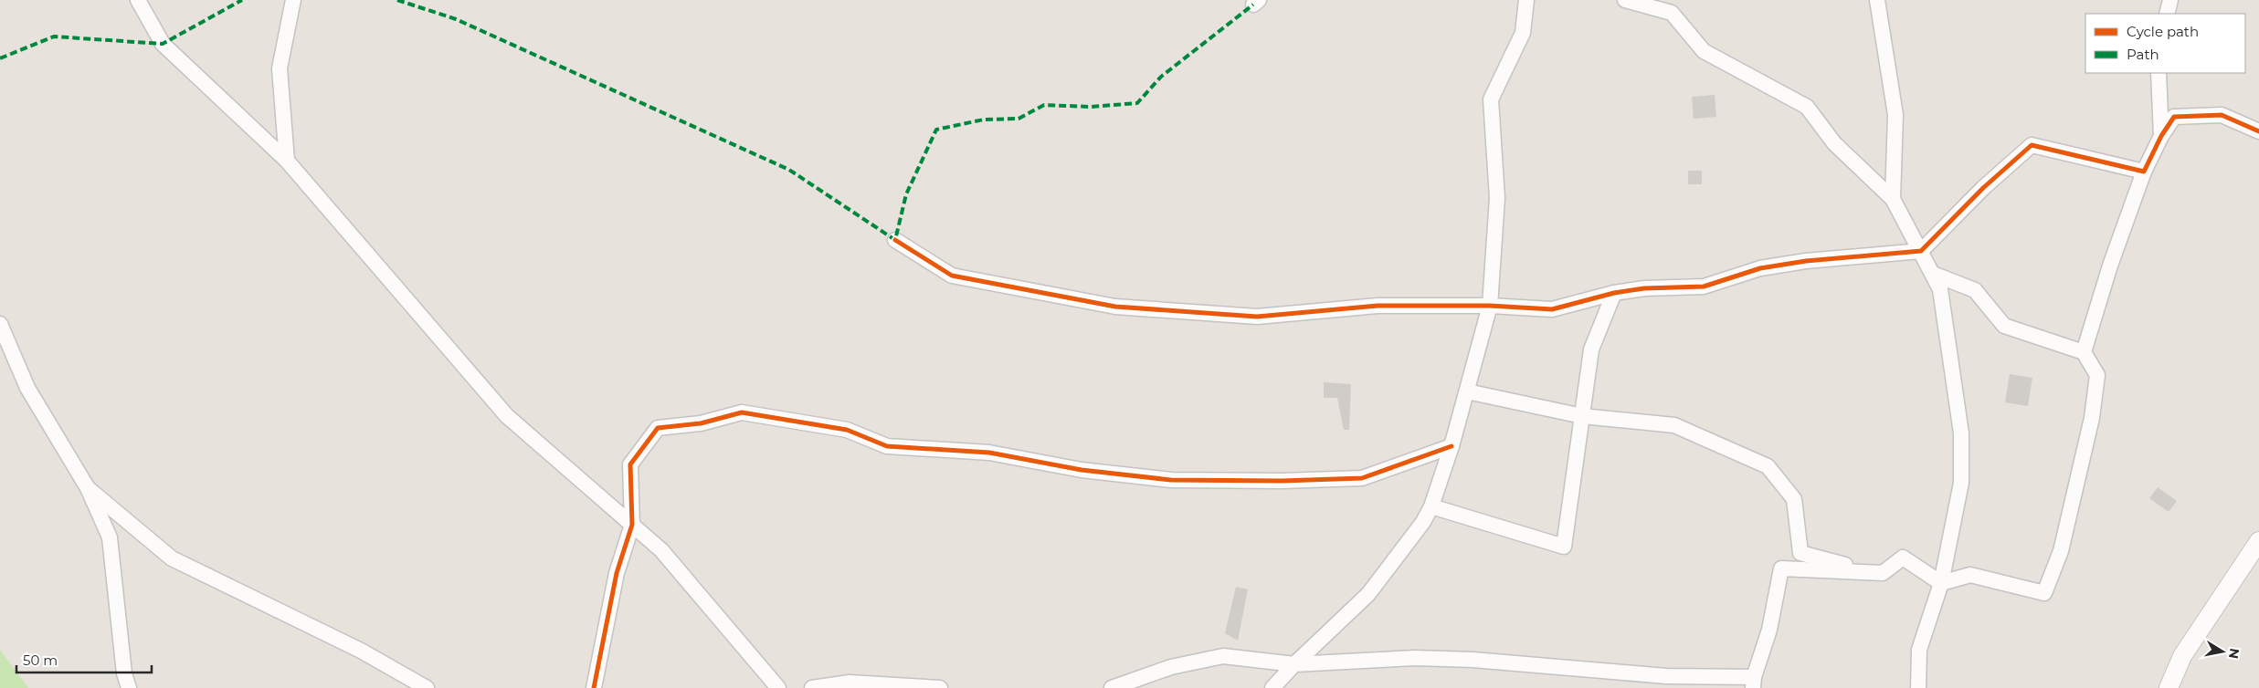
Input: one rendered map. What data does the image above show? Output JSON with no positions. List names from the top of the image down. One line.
{"legend":["Cycle path","Path"],"scale_bar":"50 m","north":"right"}
